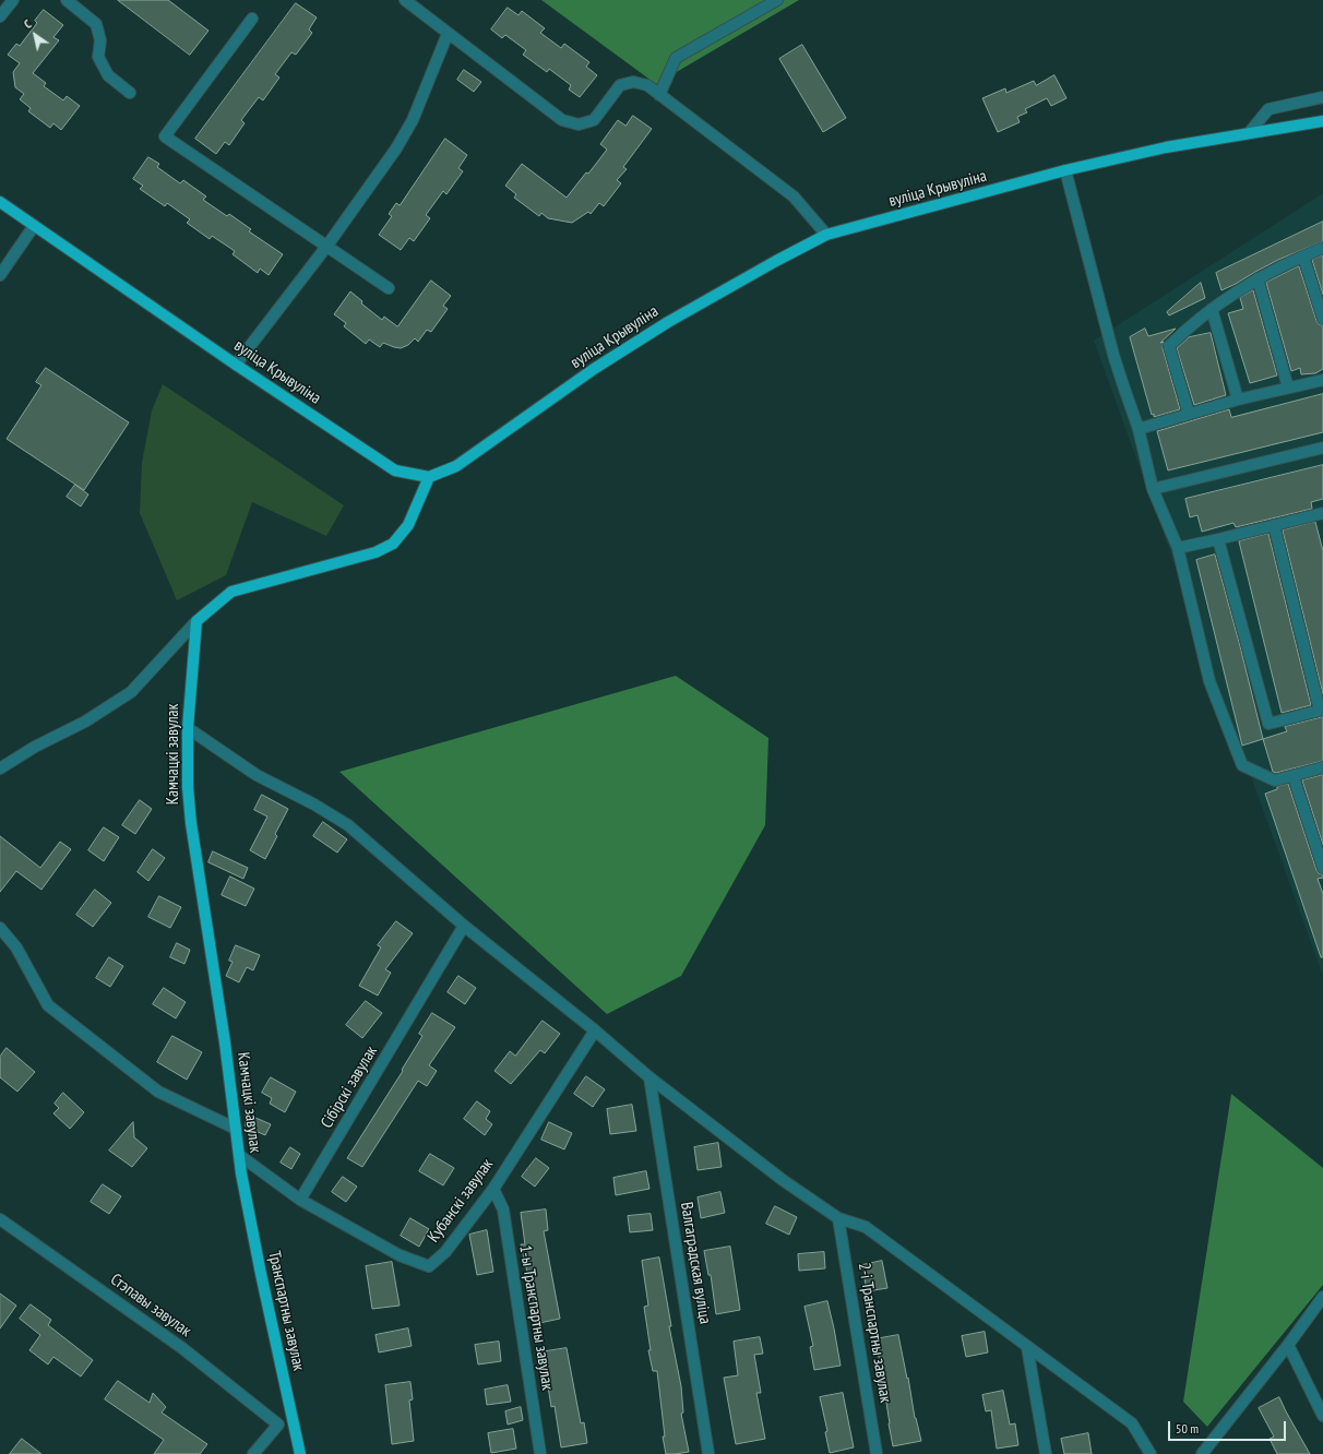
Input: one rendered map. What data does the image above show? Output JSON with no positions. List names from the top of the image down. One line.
{"streets":{"main road":["вуліца Крывуліна","Камчацкі завулак","Транспартны завулак"],"street":["Сібірскі завулак","Кубанскі завулак","Валгаградская вуліца","Стэпавы завулак","1-ы Транспартны завулак","2-і Транспартны завулак"]},"crossings":[["Камчацкі завулак","Транспартны завулак"],["Сібірскі завулак","Кубанскі завулак"],["Кубанскі завулак","1-ы Транспартны завулак"]],"scale_bar":"50 m","north":"top left"}
